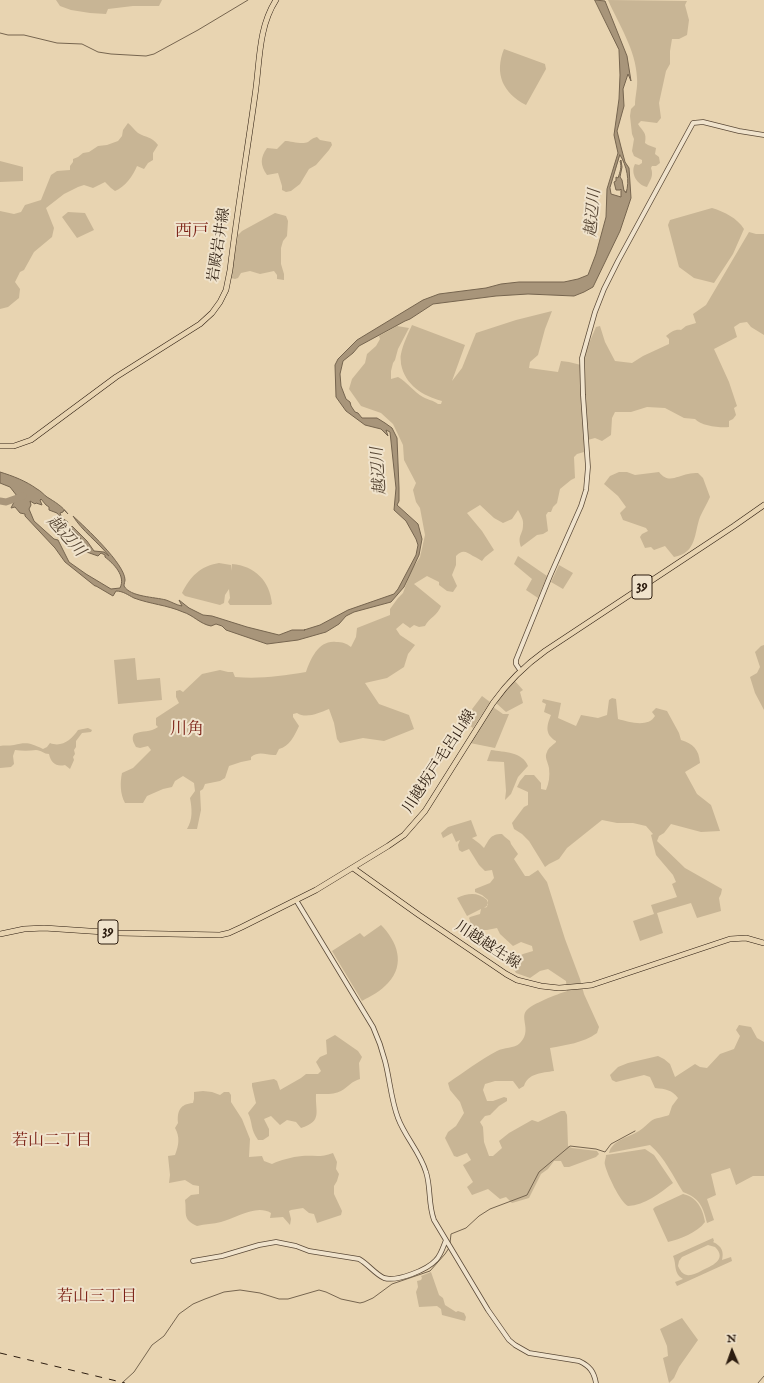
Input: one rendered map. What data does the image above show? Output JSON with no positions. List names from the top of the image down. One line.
{"streets":{"main road":["岩殿岩井線","39","川越坂戸毛呂山線","川越越生線"]},"crossings":[["川越坂戸毛呂山線","川越越生線"]],"districts":["西戸","川角","若山二丁目","若山三丁目"],"water":["越辺川"],"north":"top"}
